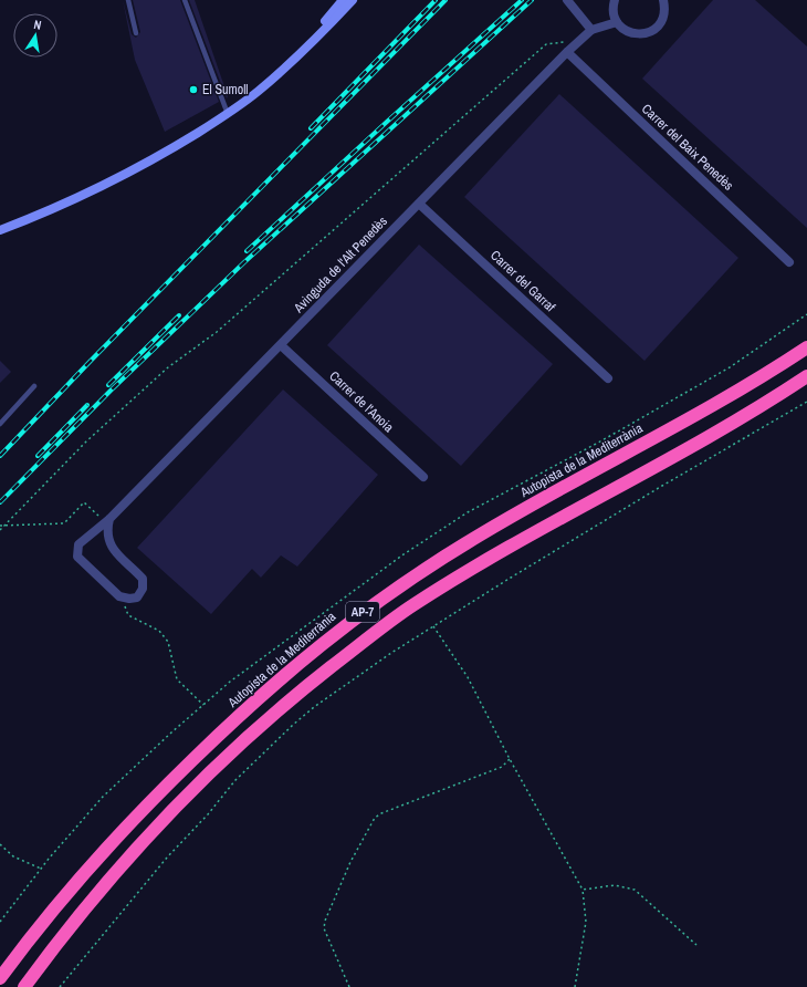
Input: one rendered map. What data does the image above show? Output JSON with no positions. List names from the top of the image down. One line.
{"streets":{"highway":["Autopista de la Mediterrània","AP-7"],"street":["Carrer del Baix Penedès","Avinguda de l'Alt Penedès","Carrer del Garraf","Carrer de l'Anoia"]},"crossings":[["Carrer del Baix Penedès","Avinguda de l'Alt Penedès"],["Avinguda de l'Alt Penedès","Carrer del Garraf"],["Avinguda de l'Alt Penedès","Carrer de l'Anoia"]],"places":["El Sumoll"],"north":"top"}
